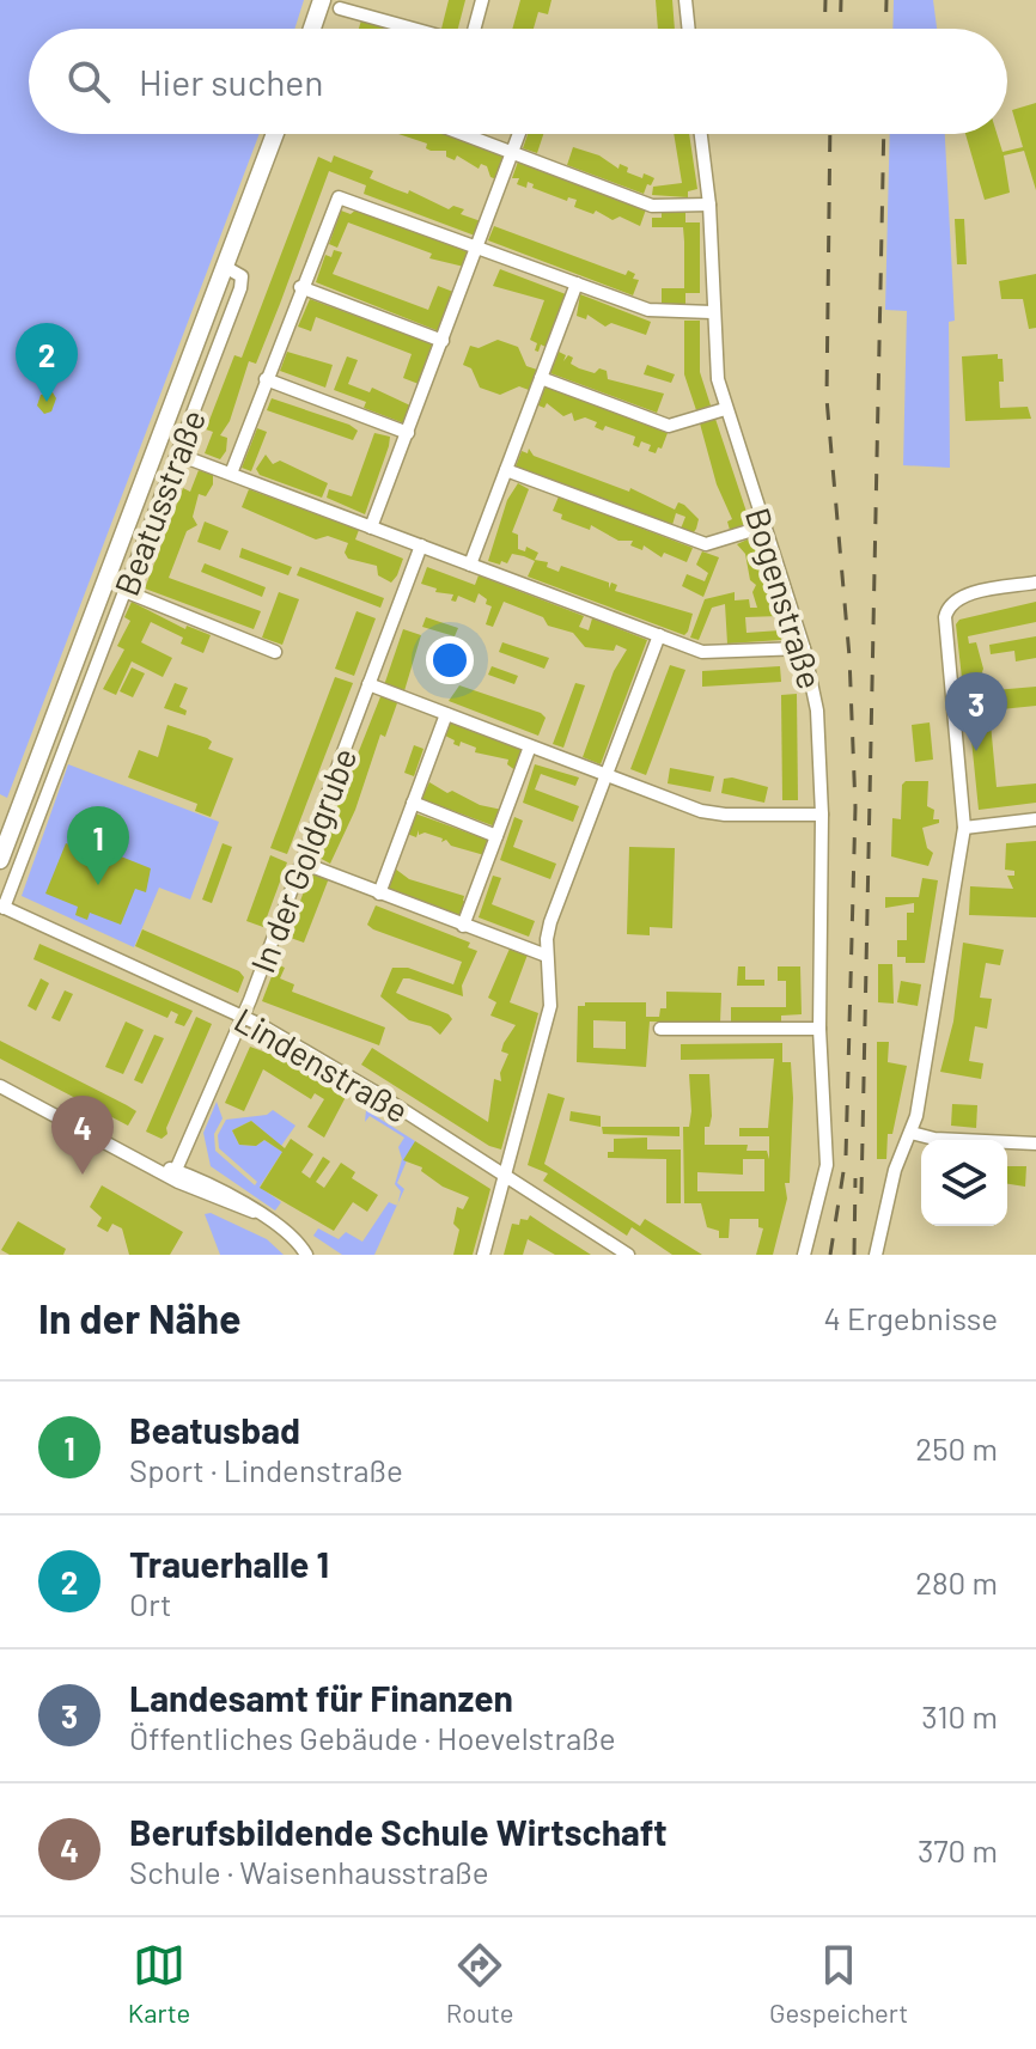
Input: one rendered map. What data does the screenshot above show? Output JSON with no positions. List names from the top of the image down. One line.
{"streets":{"street":["Beatusstraße","Bogenstraße","In der Goldgrube","Lindenstraße"]},"crossings":[["Beatusstraße","Lindenstraße"],["In der Goldgrube","Lindenstraße"]],"page":{"search":"Hier suchen","pins":["2","3","1","4"],"heading":["In der Nähe","4 Ergebnisse"],"list":[{"mark":"1","name":"Beatusbad","note":"Sport · Lindenstraße","value":"250 m"},{"mark":"2","name":"Trauerhalle 1","note":"Ort","value":"280 m"},{"mark":"3","name":"Landesamt für Finanzen","note":"Öffentliches Gebäude · Hoevelstraße","value":"310 m"},{"mark":"4","name":"Berufsbildende Schule Wirtschaft","note":"Schule · Waisenhausstraße","value":"370 m"}],"nav":["Karte","Route","Gespeichert"]}}
